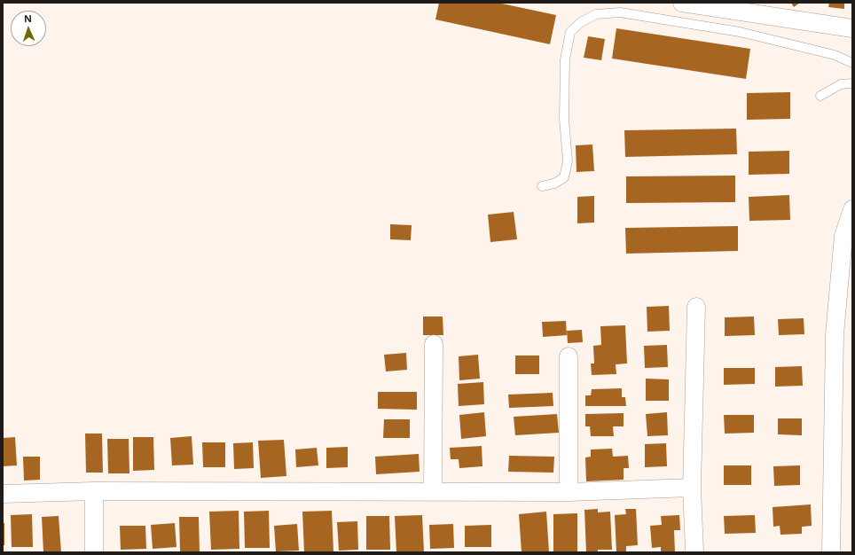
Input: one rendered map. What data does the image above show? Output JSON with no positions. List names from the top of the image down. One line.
{"north":"top"}
